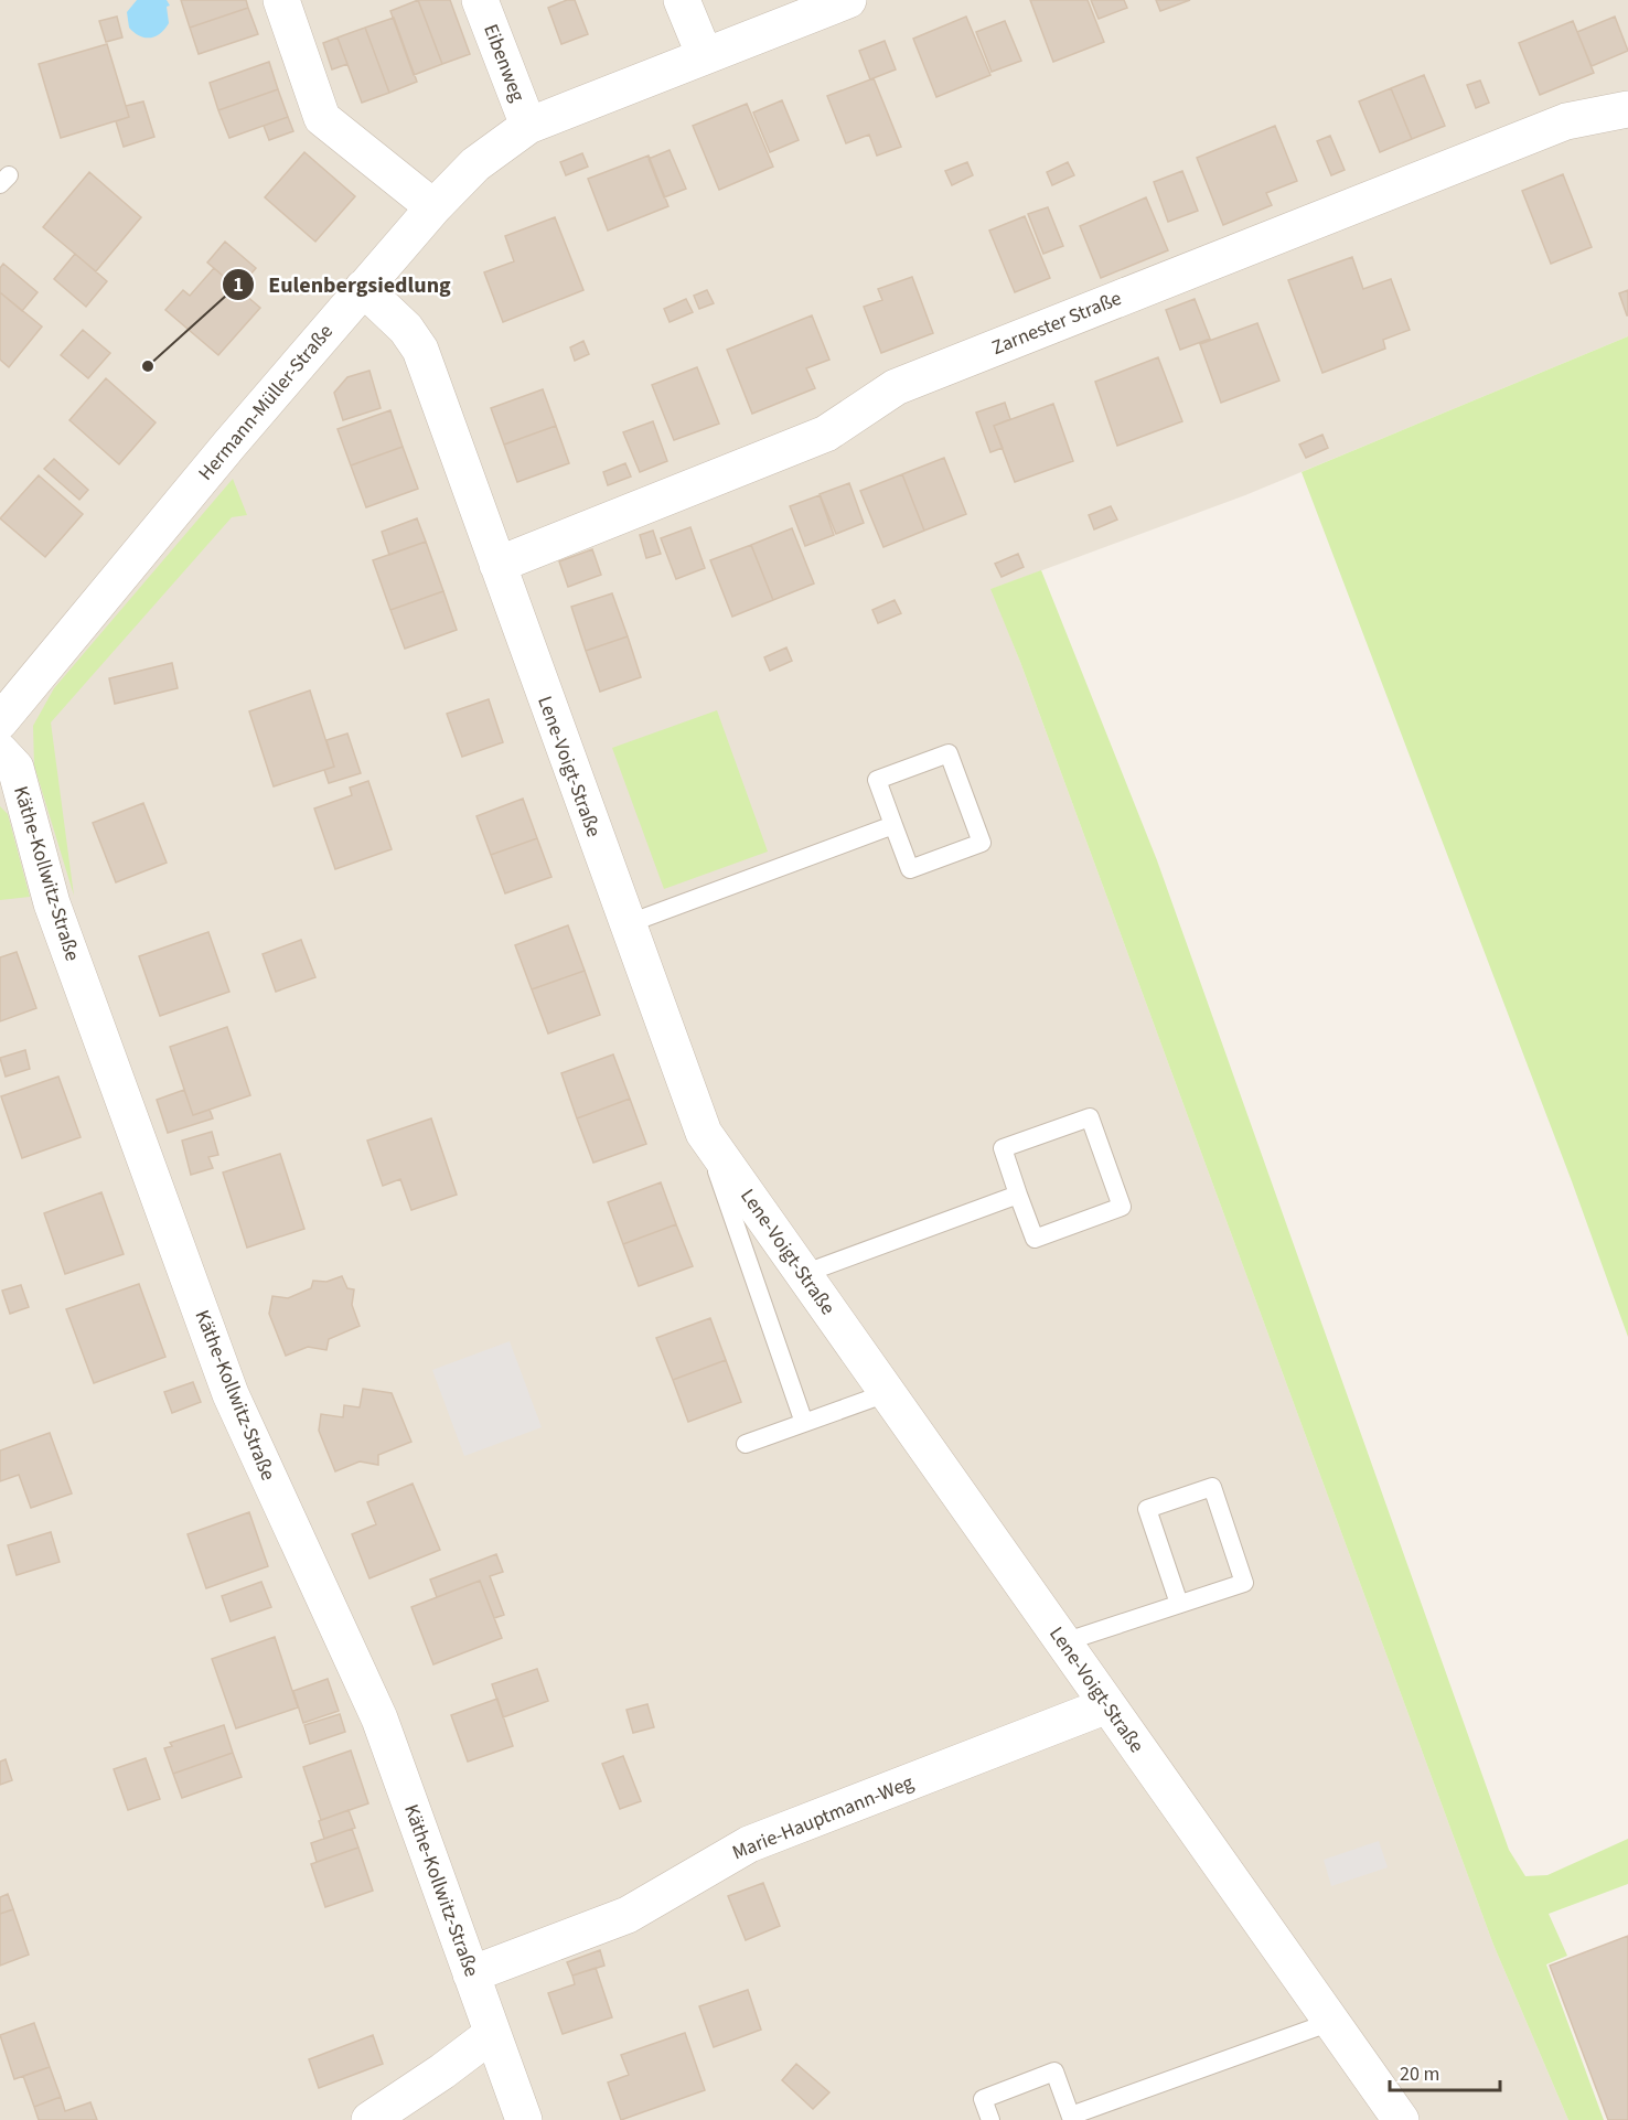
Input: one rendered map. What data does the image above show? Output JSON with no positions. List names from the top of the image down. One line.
{"streets":{"street":["Eibenweg","Zarnester Straße","Hermann-Müller-Straße","Lene-Voigt-Straße","Käthe-Kollwitz-Straße","Marie-Hauptmann-Weg"]},"crossings":[["Eibenweg","Hermann-Müller-Straße"],["Zarnester Straße","Lene-Voigt-Straße"],["Hermann-Müller-Straße","Lene-Voigt-Straße"],["Lene-Voigt-Straße","Marie-Hauptmann-Weg"],["Käthe-Kollwitz-Straße","Marie-Hauptmann-Weg"]],"places":["Eulenbergsiedlung"],"scale_bar":"20 m"}
